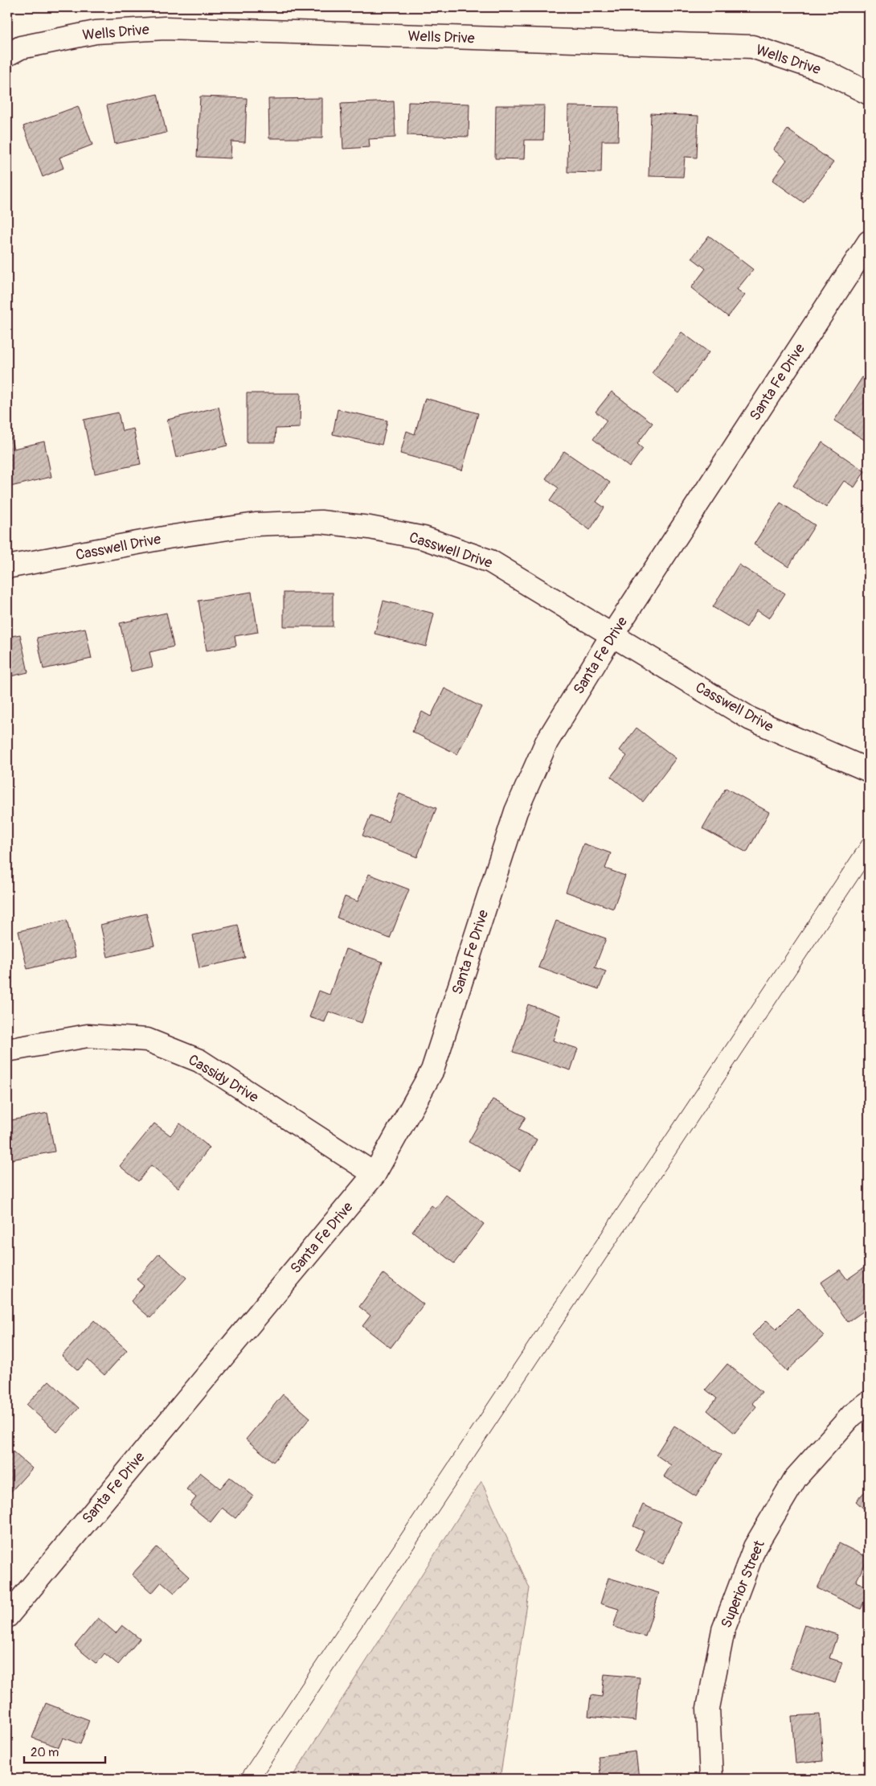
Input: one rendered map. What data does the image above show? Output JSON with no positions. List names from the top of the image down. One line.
{"streets":{"street":["Wells Drive","Santa Fe Drive","Casswell Drive","Cassidy Drive","Superior Street"]},"crossings":[["Santa Fe Drive","Casswell Drive"],["Santa Fe Drive","Cassidy Drive"]],"scale_bar":"20 m"}
